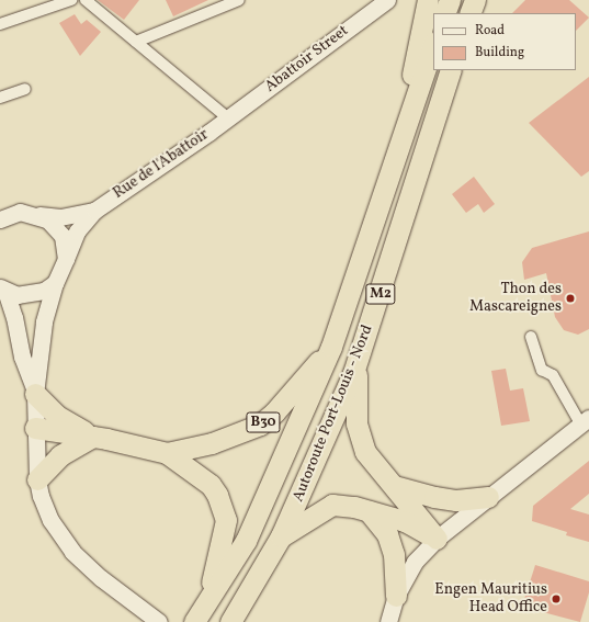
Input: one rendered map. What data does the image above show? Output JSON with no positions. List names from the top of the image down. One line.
{"streets":{"highway":["M2","Autoroute Port-Louis - Nord","B30"],"main road":["Abattoir Street","Rue de l'Abattoir"]},"crossings":[["Abattoir Street","Rue de l'Abattoir"],["M2","Autoroute Port-Louis - Nord"],["M2","B30"],["Autoroute Port-Louis - Nord","B30"]],"places":["Thon des Mascareignes","Engen Mauritius Head Office"],"legend":["Road","Building"]}
